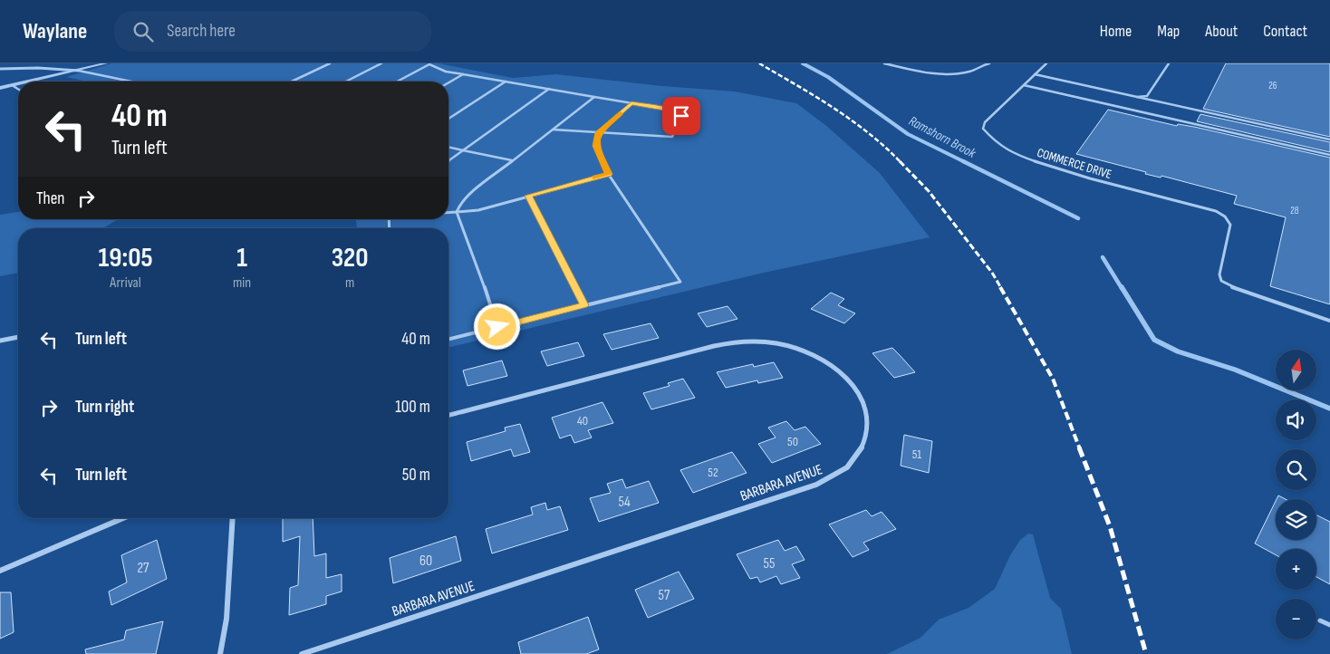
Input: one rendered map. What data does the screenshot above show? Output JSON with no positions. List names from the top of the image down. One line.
{"streets":{"street":["BARBARA AVENUE"],"lane":["COMMERCE DRIVE"]},"water":["Ramshorn Brook"],"house_numbers":["26","28","40","50","51","52","54","60","55","27","57"],"north":"top","page":{"header":"Waylane","search":"Search here","nav":["Home","Map","About","Contact"],"turn":["40 m","Turn left"],"then":"Then","eta":["19:05","Arrival","1","min","320","m"],"list":[{"name":"Turn left","value":"40 m"},{"name":"Turn right","value":"100 m"},{"name":"Turn left","value":"50 m"}],"map_buttons":["+","−"]}}
